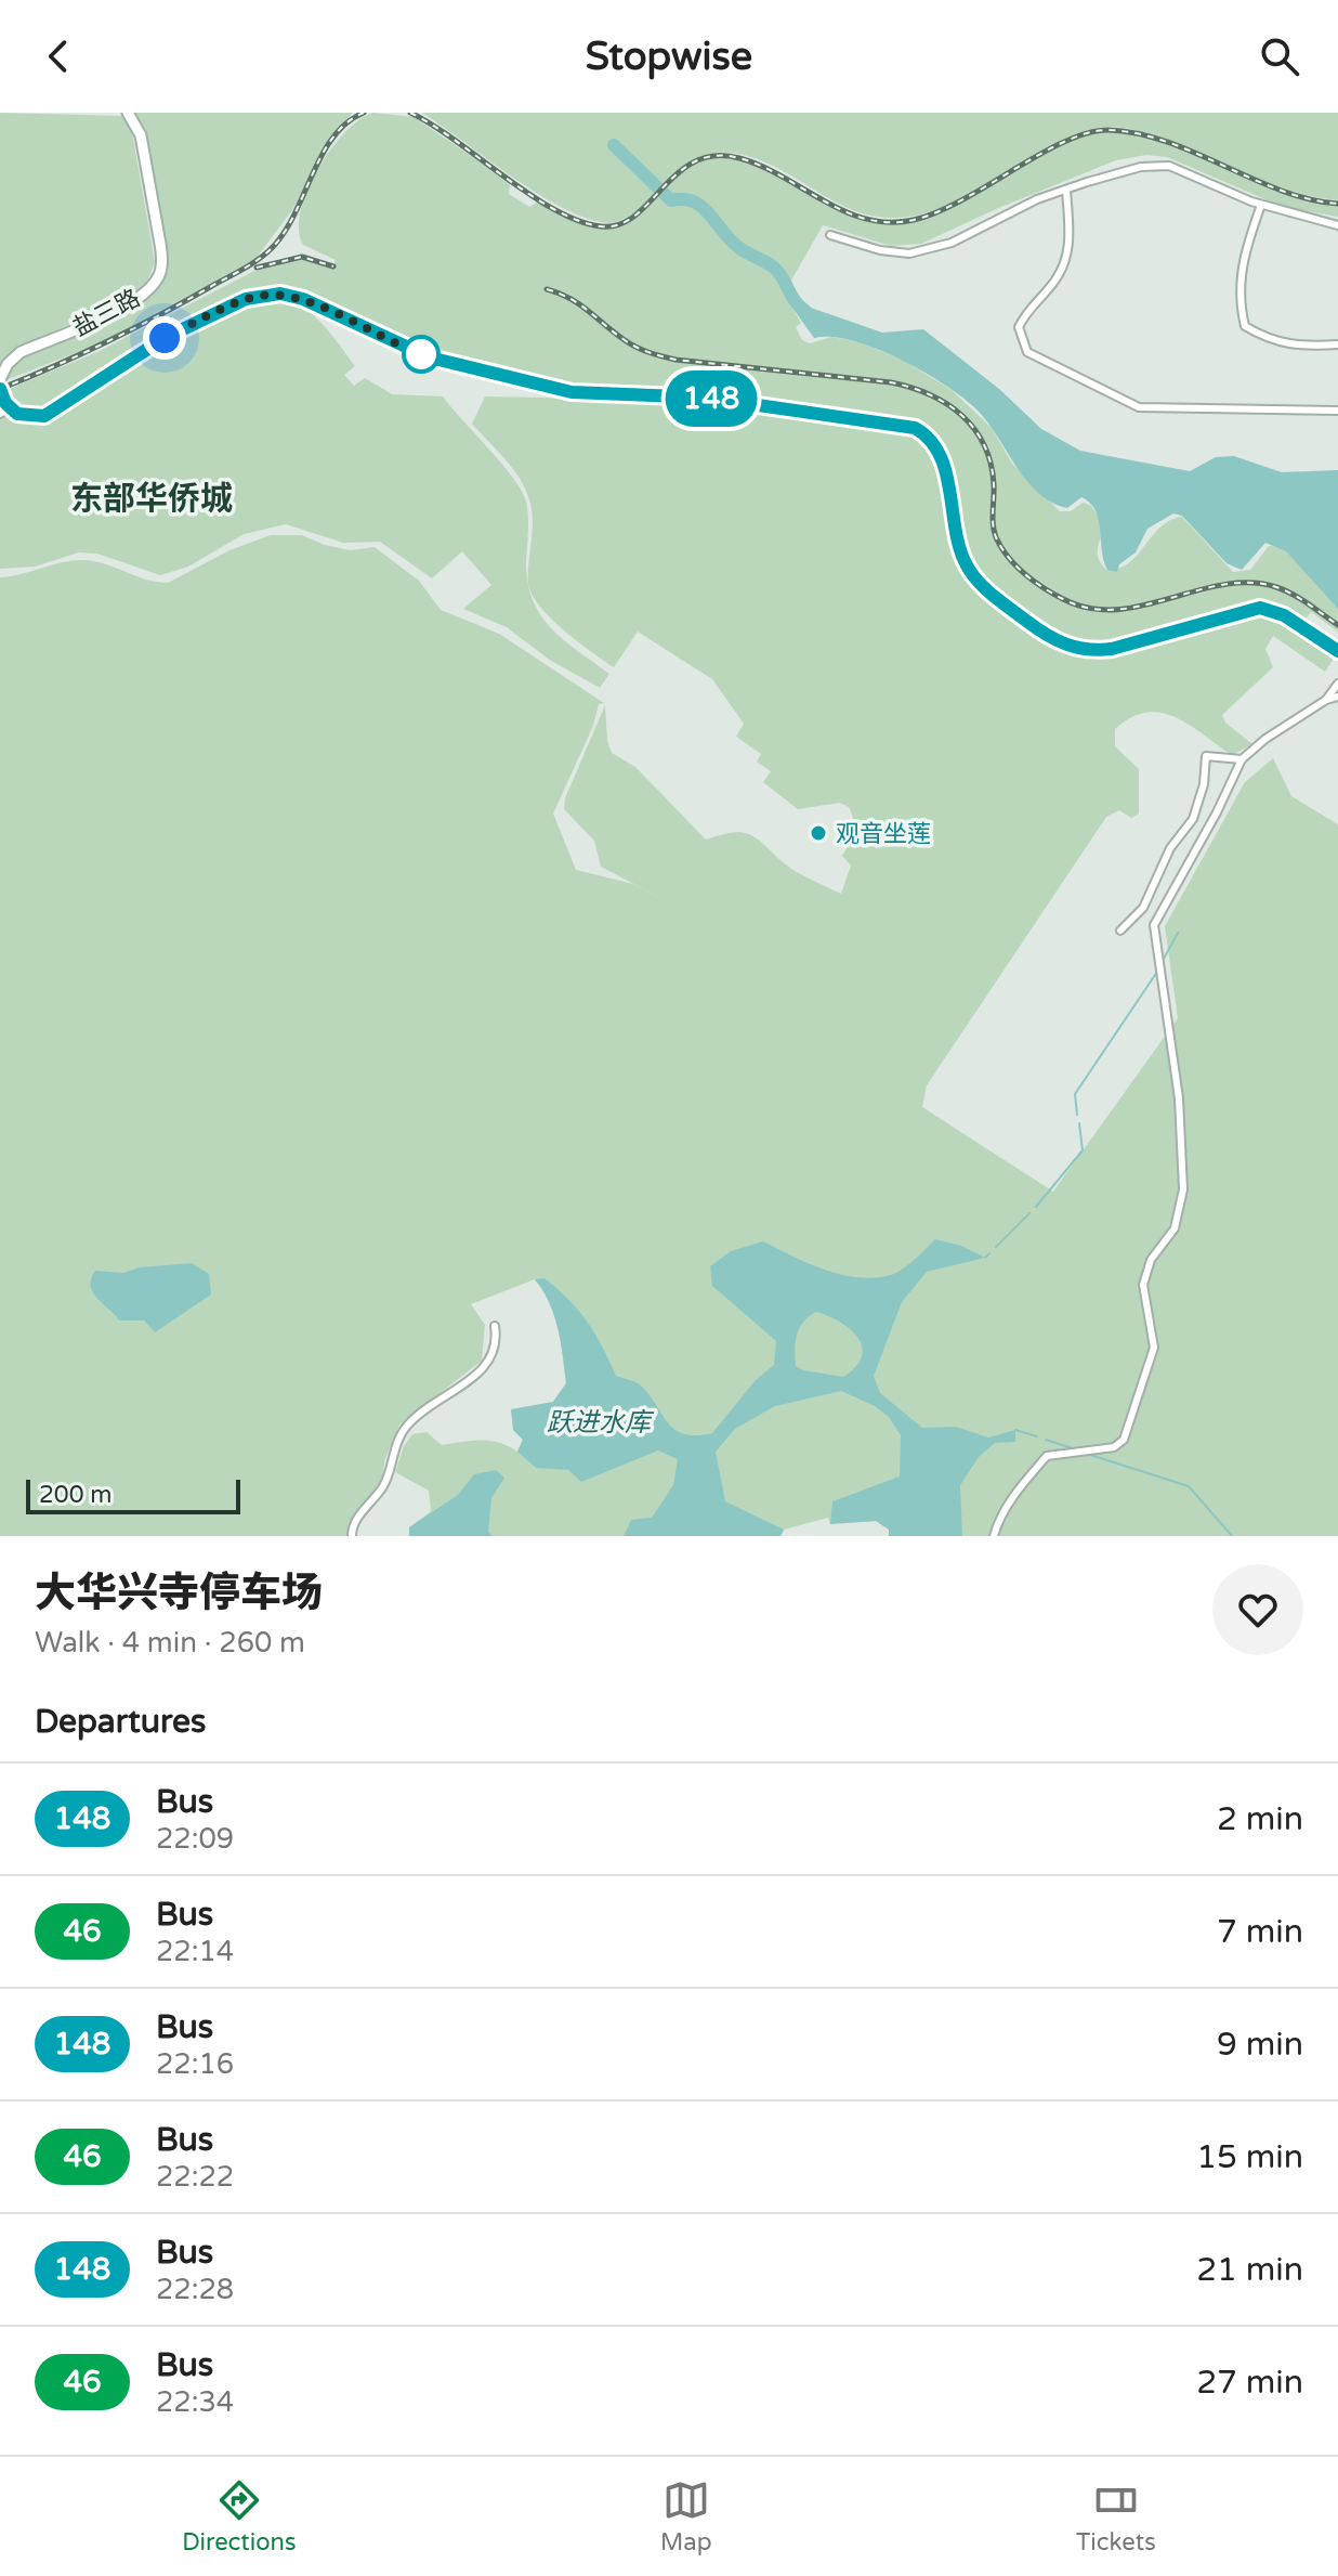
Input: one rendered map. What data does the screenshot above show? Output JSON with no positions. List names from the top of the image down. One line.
{"streets":{"main road":["盐三路"]},"districts":["东部华侨城"],"water":["跃进水库"],"places":["观音坐莲"],"lines":["bus line 148"],"scale_bar":"200 m","page":{"header":"Stopwise","on_map":"148","scale":"200 m","heading":[["大华兴寺停车场","Walk · 4 min · 260 m"],"Departures"],"list":[{"mark":"148","name":"Bus","note":"22:09","value":"2 min"},{"mark":"46","name":"Bus","note":"22:14","value":"7 min"},{"mark":"148","name":"Bus","note":"22:16","value":"9 min"},{"mark":"46","name":"Bus","note":"22:22","value":"15 min"},{"mark":"148","name":"Bus","note":"22:28","value":"21 min"},{"mark":"46","name":"Bus","note":"22:34","value":"27 min"}],"tabs":["Directions","Map","Tickets"]}}
